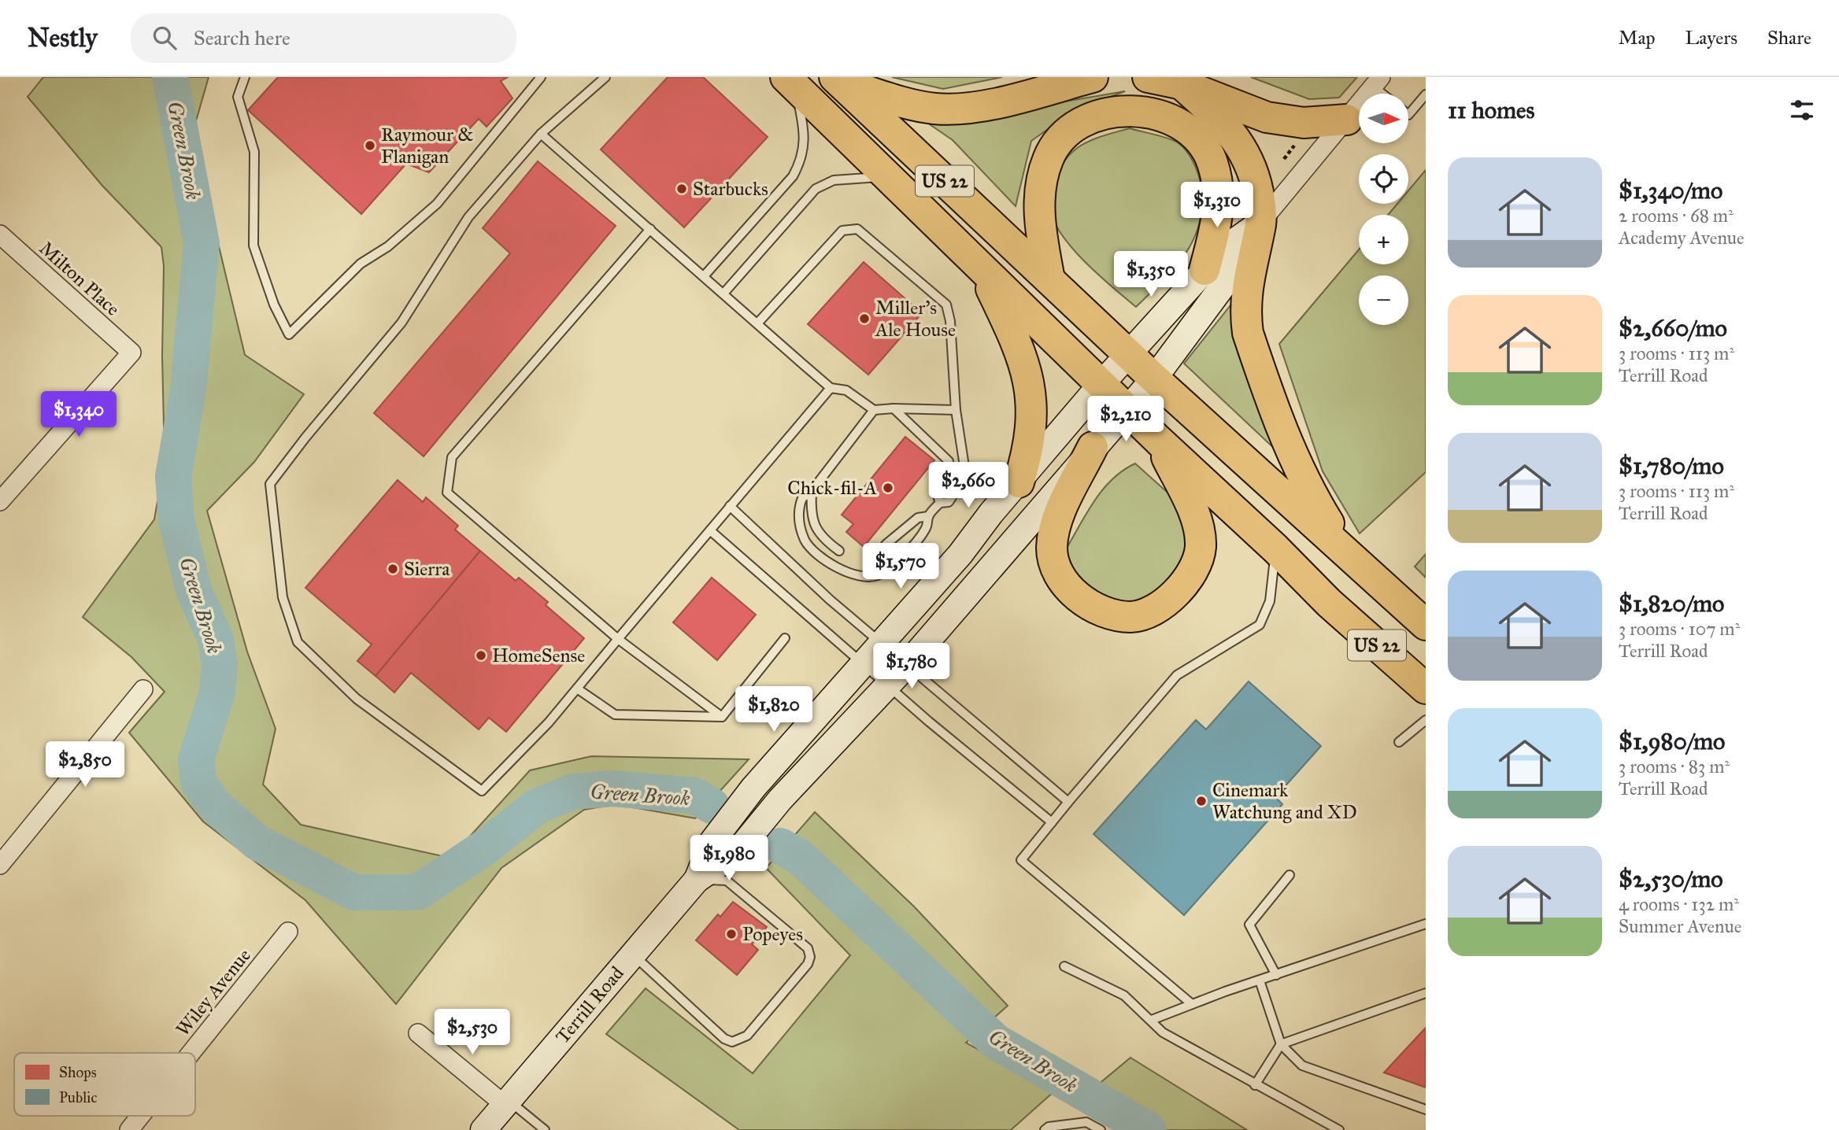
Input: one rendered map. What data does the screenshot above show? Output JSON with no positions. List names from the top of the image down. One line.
{"streets":{"highway":["US 22"],"street":["Milton Place","Wiley Avenue","Terrill Road"]},"crossings":[["US 22","Terrill Road"]],"water":["Green Brook"],"places":["Raymour & Flanigan","Starbucks","Miller's Ale House","Chick-fil-A","Sierra","HomeSense","Cinemark Watchung and XD","Popeyes"],"legend":["Shops","Public"],"north":"right","page":{"header":"Nestly","search":"Search here","nav":["Map","Layers","Share"],"heading":"11 homes","map_buttons":["+","−"],"list":[{"name":"$1,340/mo","note":"2 rooms · 68 m² · Academy Avenue"},{"name":"$2,660/mo","note":"3 rooms · 113 m² · Terrill Road"},{"name":"$1,780/mo","note":"3 rooms · 113 m² · Terrill Road"},{"name":"$1,820/mo","note":"3 rooms · 107 m² · Terrill Road"},{"name":"$1,980/mo","note":"3 rooms · 83 m² · Terrill Road"},{"name":"$2,530/mo","note":"4 rooms · 132 m² · Summer Avenue"}],"price":["$1,310","$1,350","$1,340","$2,210","$2,660","$1,570","$1,780","$1,820","$2,850","$1,980","$2,530"]}}
